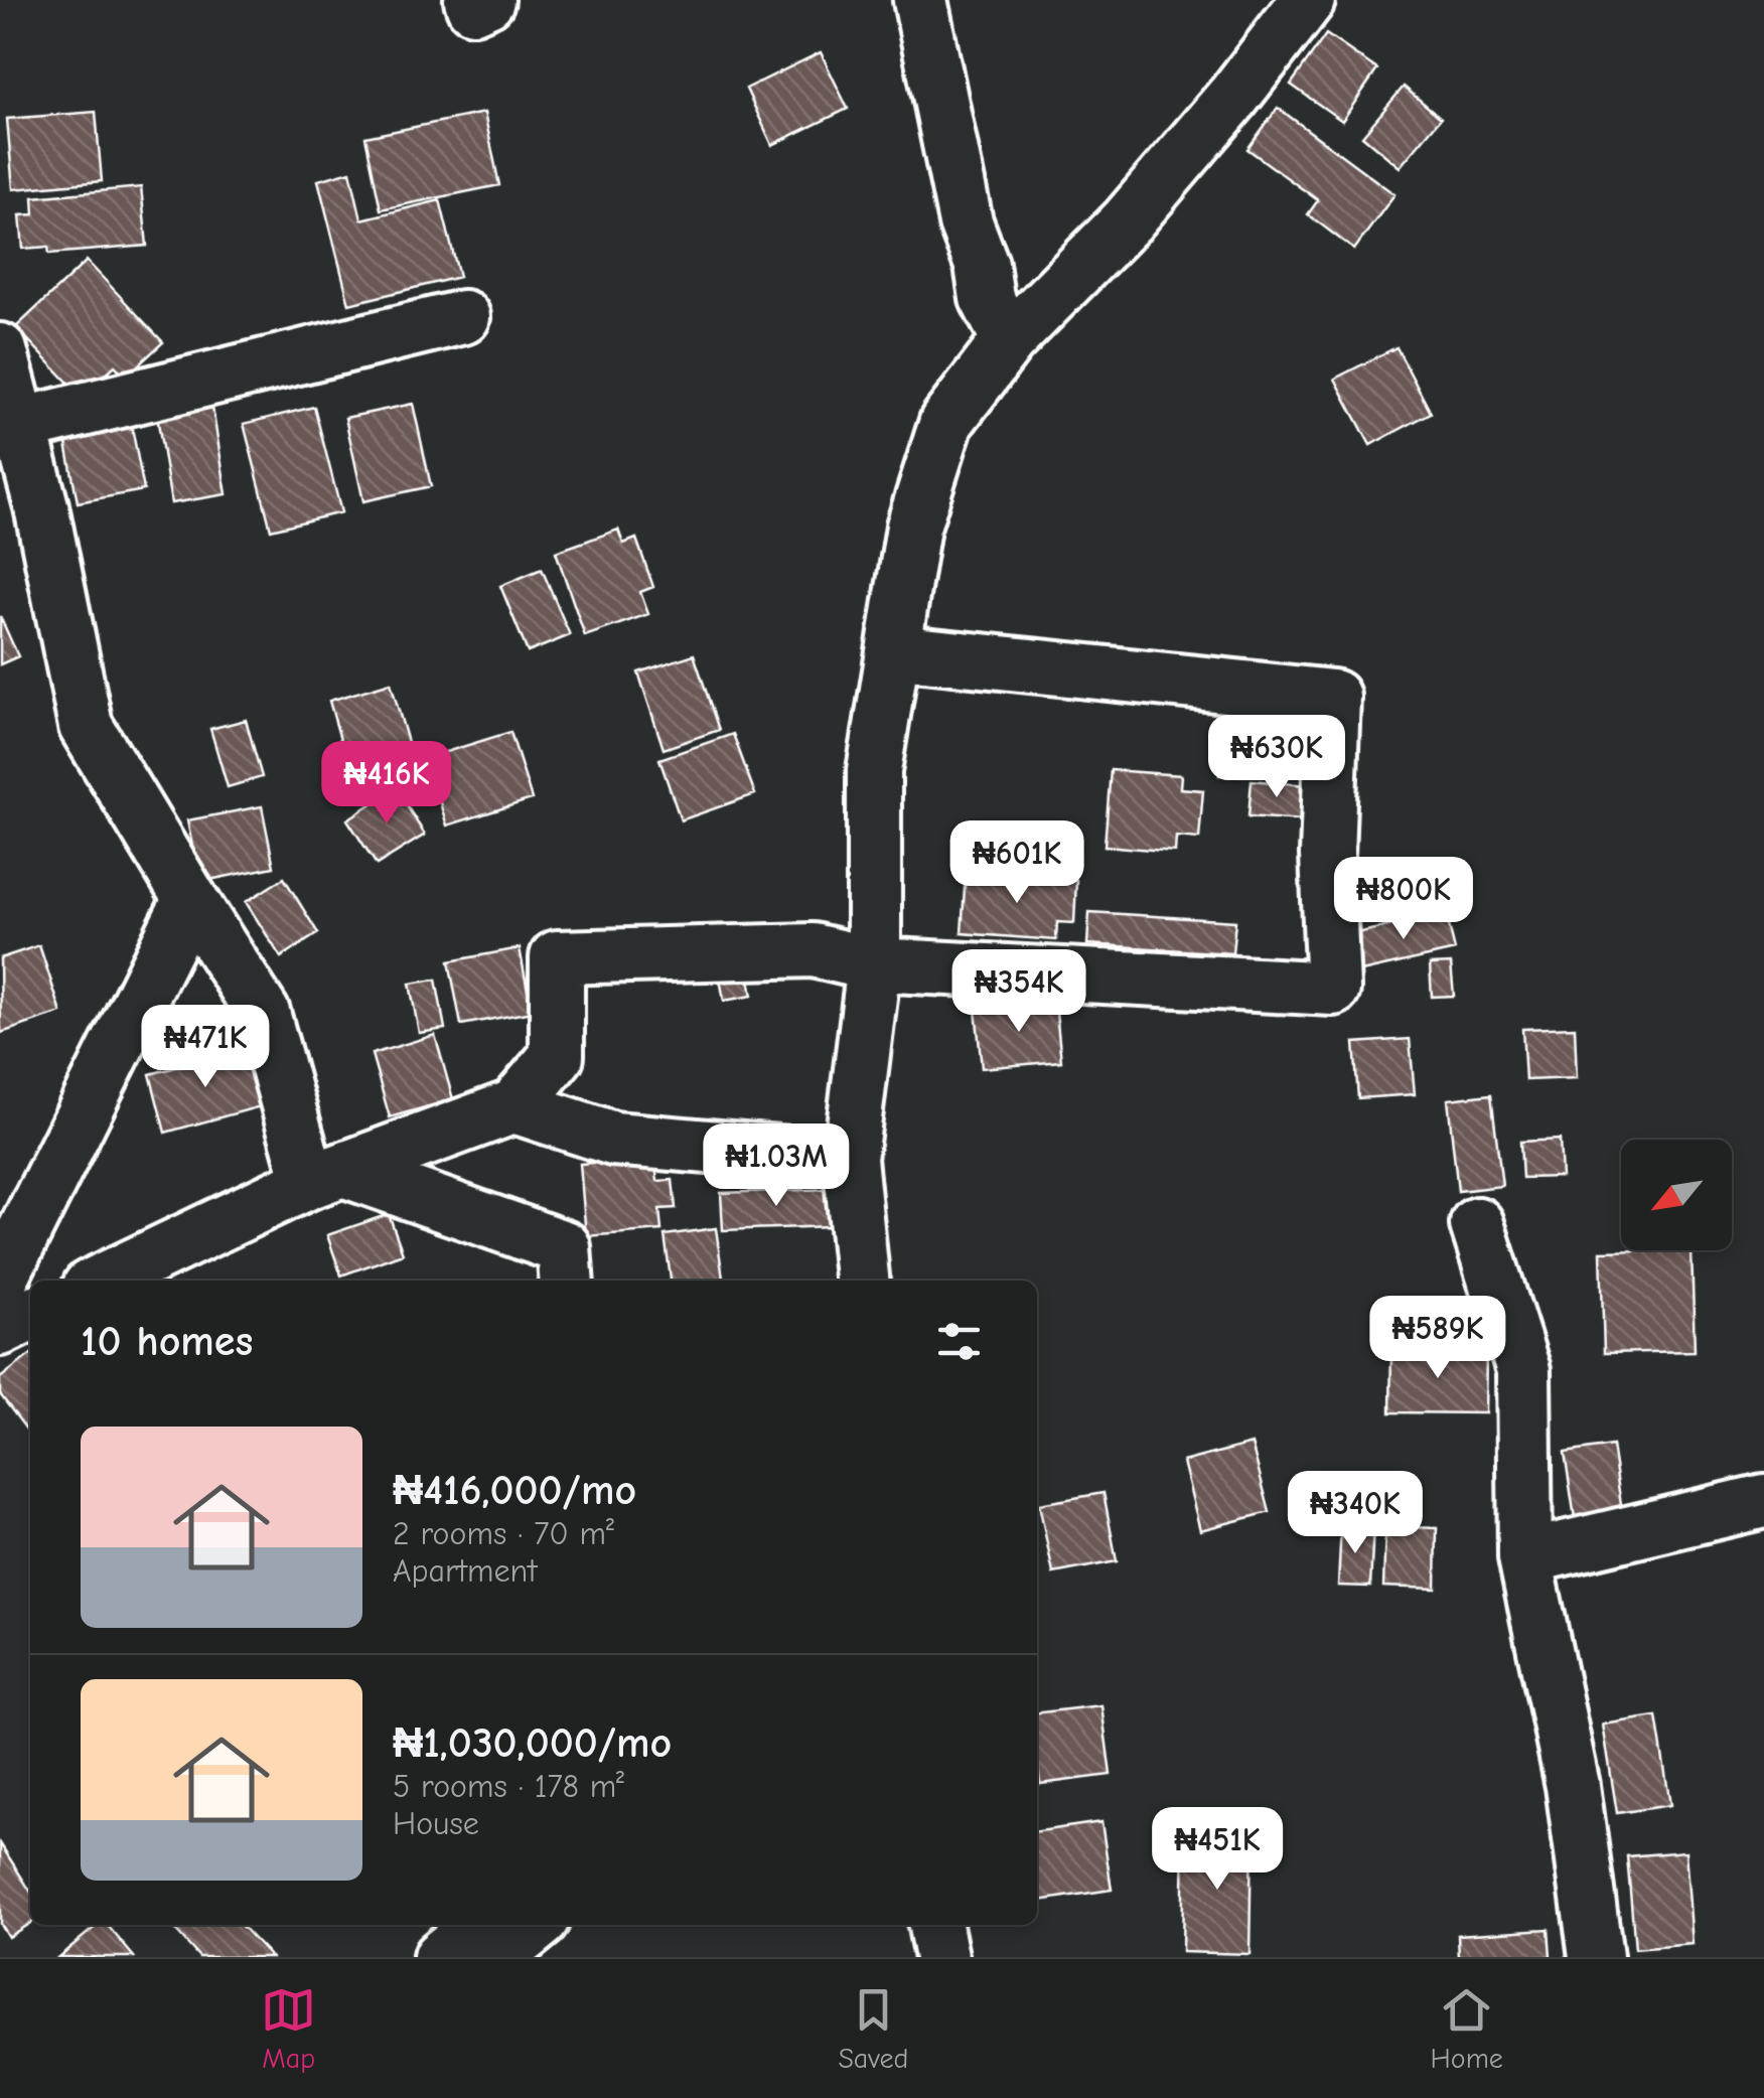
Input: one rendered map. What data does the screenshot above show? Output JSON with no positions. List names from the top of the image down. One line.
{"north":"bottom left","page":{"price":["₦630K","₦416K","₦601K","₦800K","₦354K","₦471K","₦1.03M","₦589K","₦340K","₦451K"],"heading":"10 homes","list":[{"name":"₦416,000/mo","note":"2 rooms · 70 m² · Apartment"},{"name":"₦1,030,000/mo","note":"5 rooms · 178 m² · House"}],"tabs":["Map","Saved","Home"]}}
